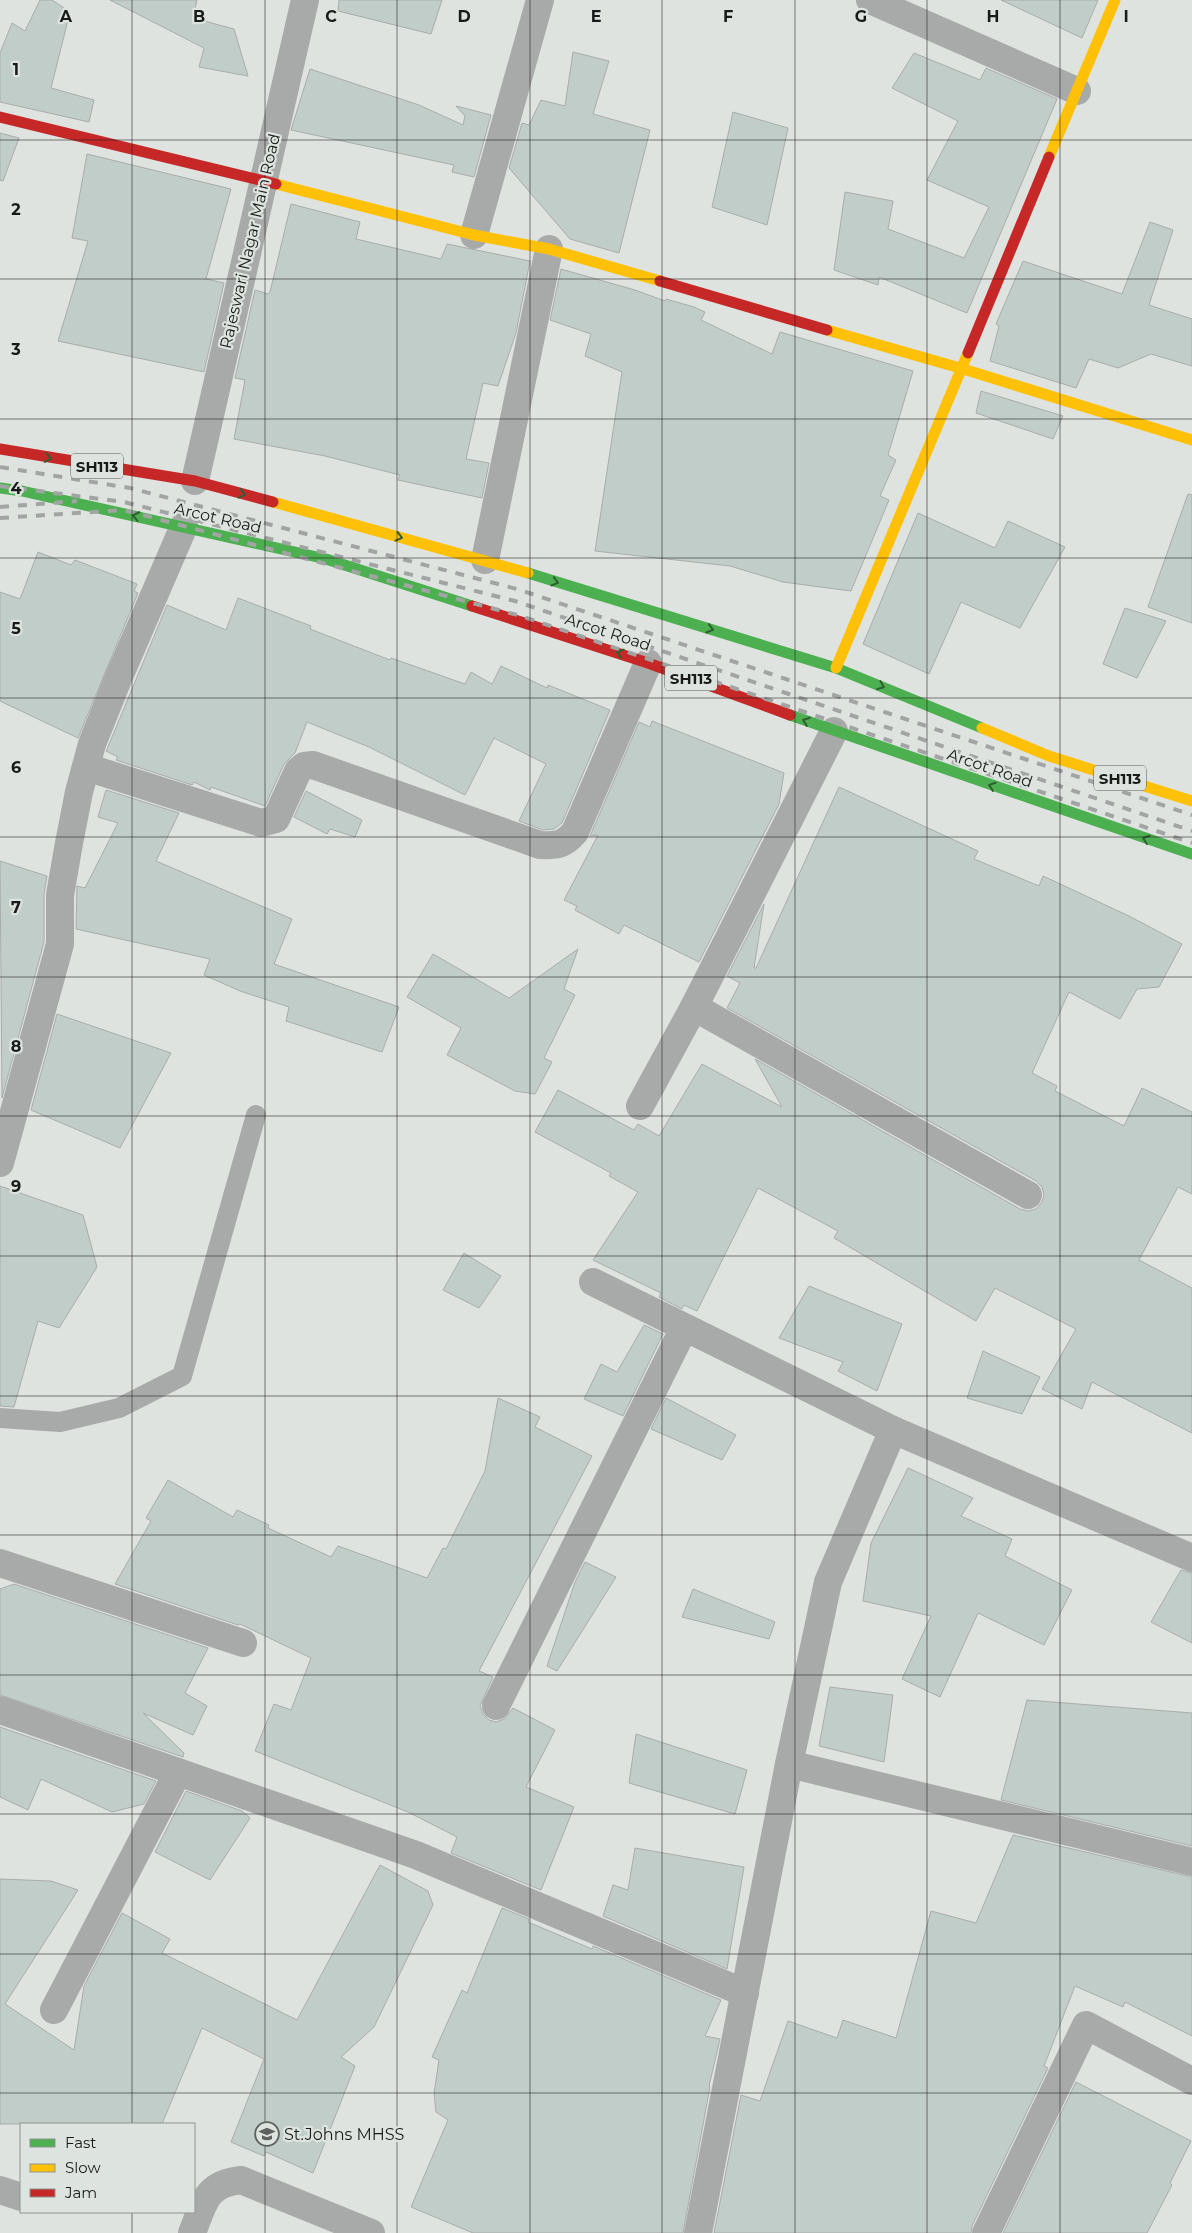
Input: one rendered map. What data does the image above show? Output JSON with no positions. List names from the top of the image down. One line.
{"streets":{"main road":["SH113","Arcot Road"],"street":["Rajeswari Nagar Main Road"]},"crossings":[["Rajeswari Nagar Main Road","Arcot Road"]],"places":{"school or university":["St.Johns MHSS"]},"legend":["Fast","Slow","Jam"],"grid":{"columns":["A","B","C","D","E","F","G","H","I"],"rows":["1","2","3","4","5","6","7","8","9"]}}
